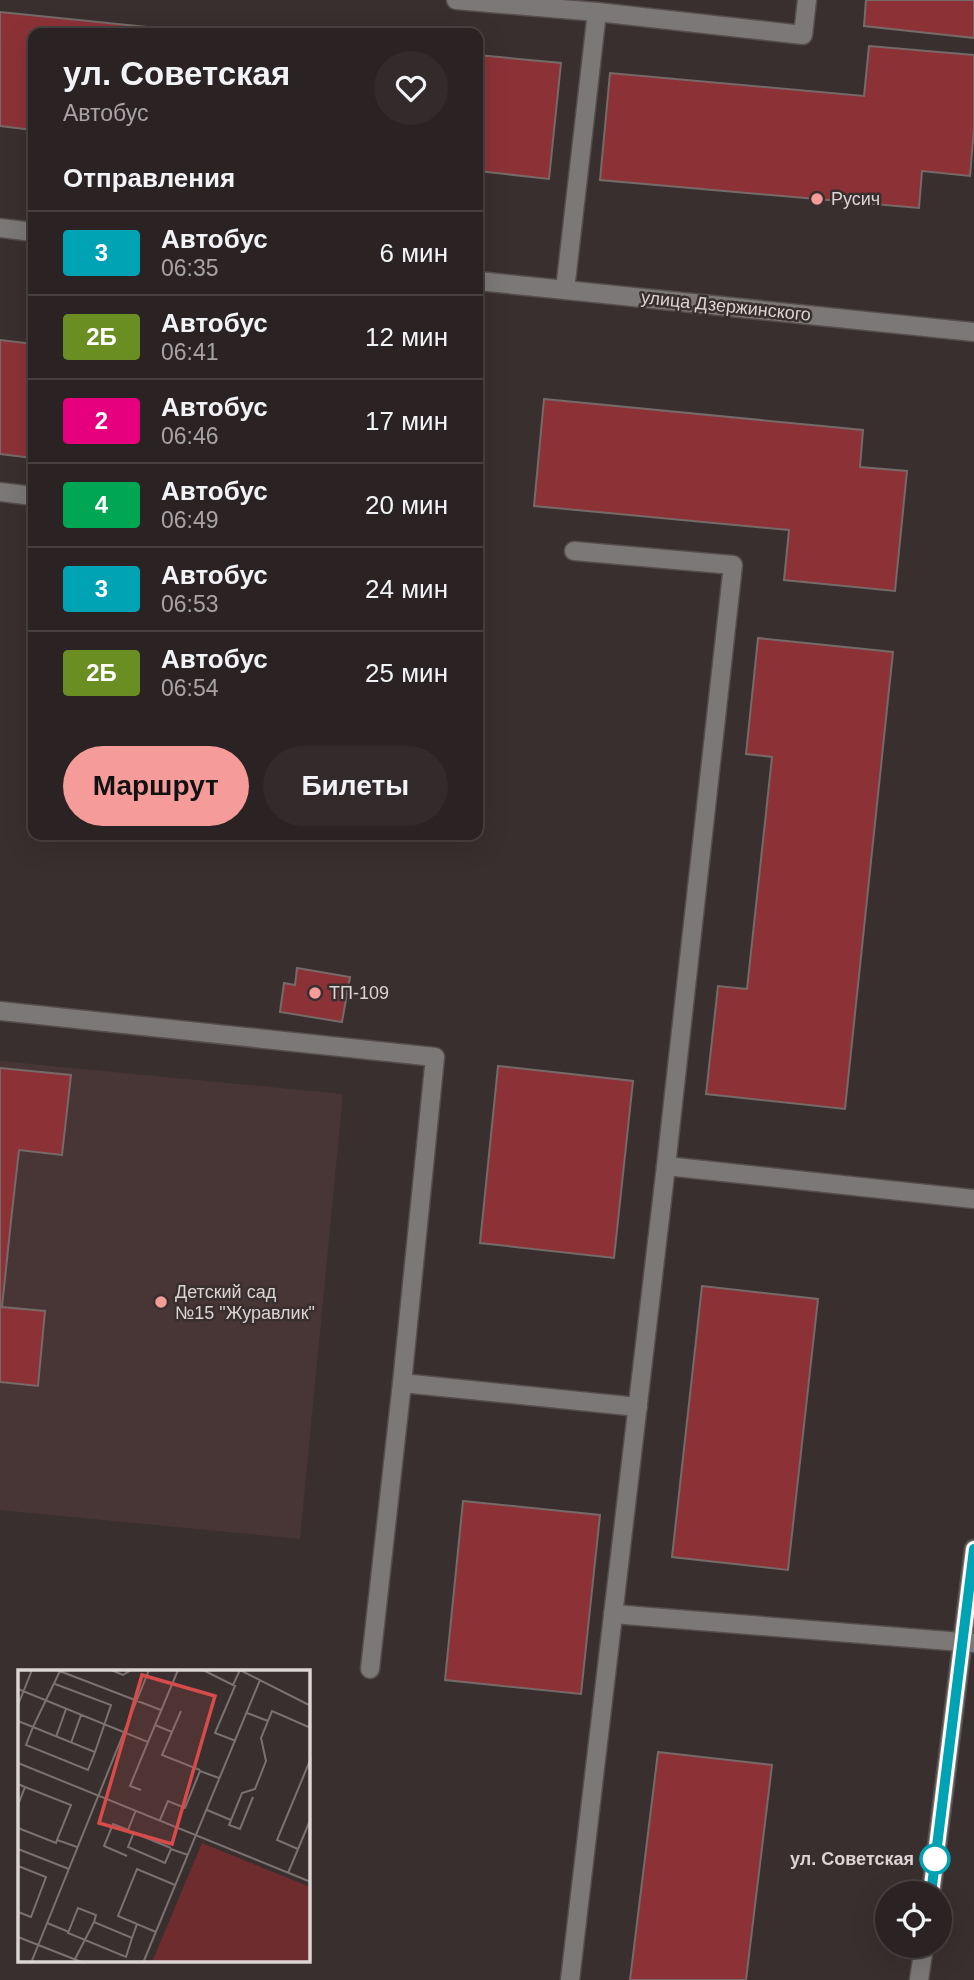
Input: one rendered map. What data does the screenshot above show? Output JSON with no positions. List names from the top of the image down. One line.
{"streets":{"street":["улица Дзержинского"]},"places":["Русич","ТП-109","Детский сад №15 \"Журавлик\"","ул. Советская"],"lines":["bus line 3"],"page":{"heading":[["ул. Советская","Автобус"],"Отправления"],"list":[{"mark":"3","name":"Автобус","note":"06:35","value":"6 мин"},{"mark":"2Б","name":"Автобус","note":"06:41","value":"12 мин"},{"mark":"2","name":"Автобус","note":"06:46","value":"17 мин"},{"mark":"4","name":"Автобус","note":"06:49","value":"20 мин"},{"mark":"3","name":"Автобус","note":"06:53","value":"24 мин"},{"mark":"2Б","name":"Автобус","note":"06:54","value":"25 мин"}],"buttons":["Маршрут","Билеты"]}}
